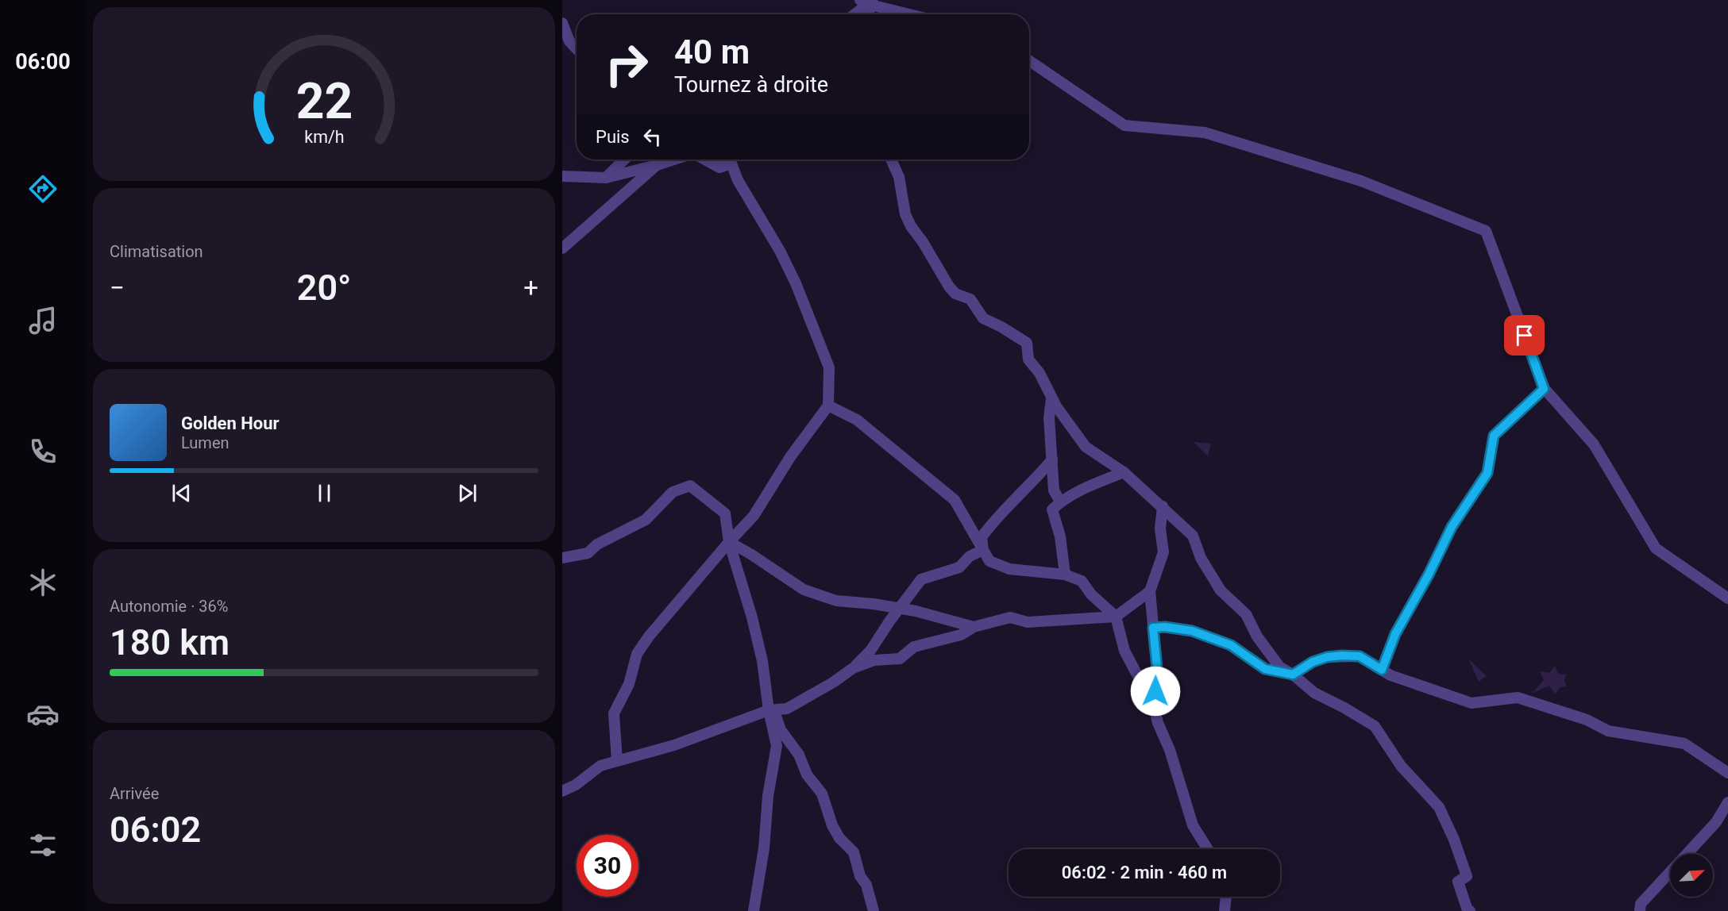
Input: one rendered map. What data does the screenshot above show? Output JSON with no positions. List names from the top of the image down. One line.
{"north":"top right","page":{"tabs":"06:00","turn":["40 m","Tournez à droite"],"then":"Puis","tile":["Climatisation",["Autonomie · 36%","180 km"],["Arrivée","06:02"]],"heat":["−","20°","+"],"song":["Golden Hour","Lumen"],"limit":"30","trip":"06:02 · 2 min · 460 m","gauge":["22","km/h"]}}
